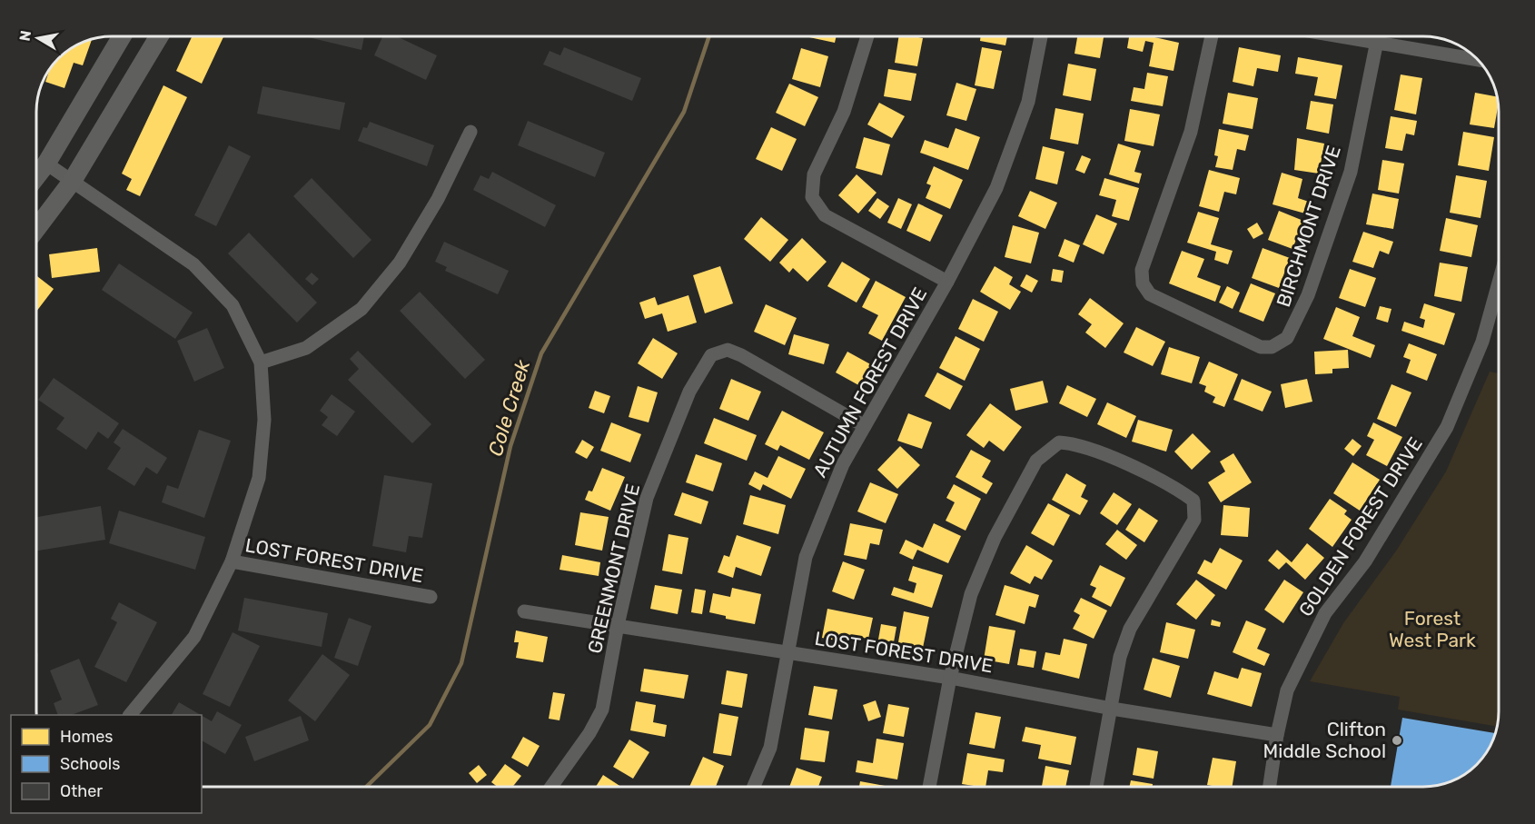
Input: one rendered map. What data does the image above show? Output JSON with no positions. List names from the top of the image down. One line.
{"streets":{"street":["BIRCHMONT DRIVE","AUTUMN FOREST DRIVE","GOLDEN FOREST DRIVE","LOST FOREST DRIVE","GREENMONT DRIVE"]},"crossings":[["AUTUMN FOREST DRIVE","LOST FOREST DRIVE"],["AUTUMN FOREST DRIVE","GREENMONT DRIVE"],["GOLDEN FOREST DRIVE","LOST FOREST DRIVE"],["LOST FOREST DRIVE","GREENMONT DRIVE"]],"water":["Cole Creek"],"parks":["Forest West Park"],"places":["Clifton Middle School"],"legend":["Homes","Schools","Other"],"north":"left"}
